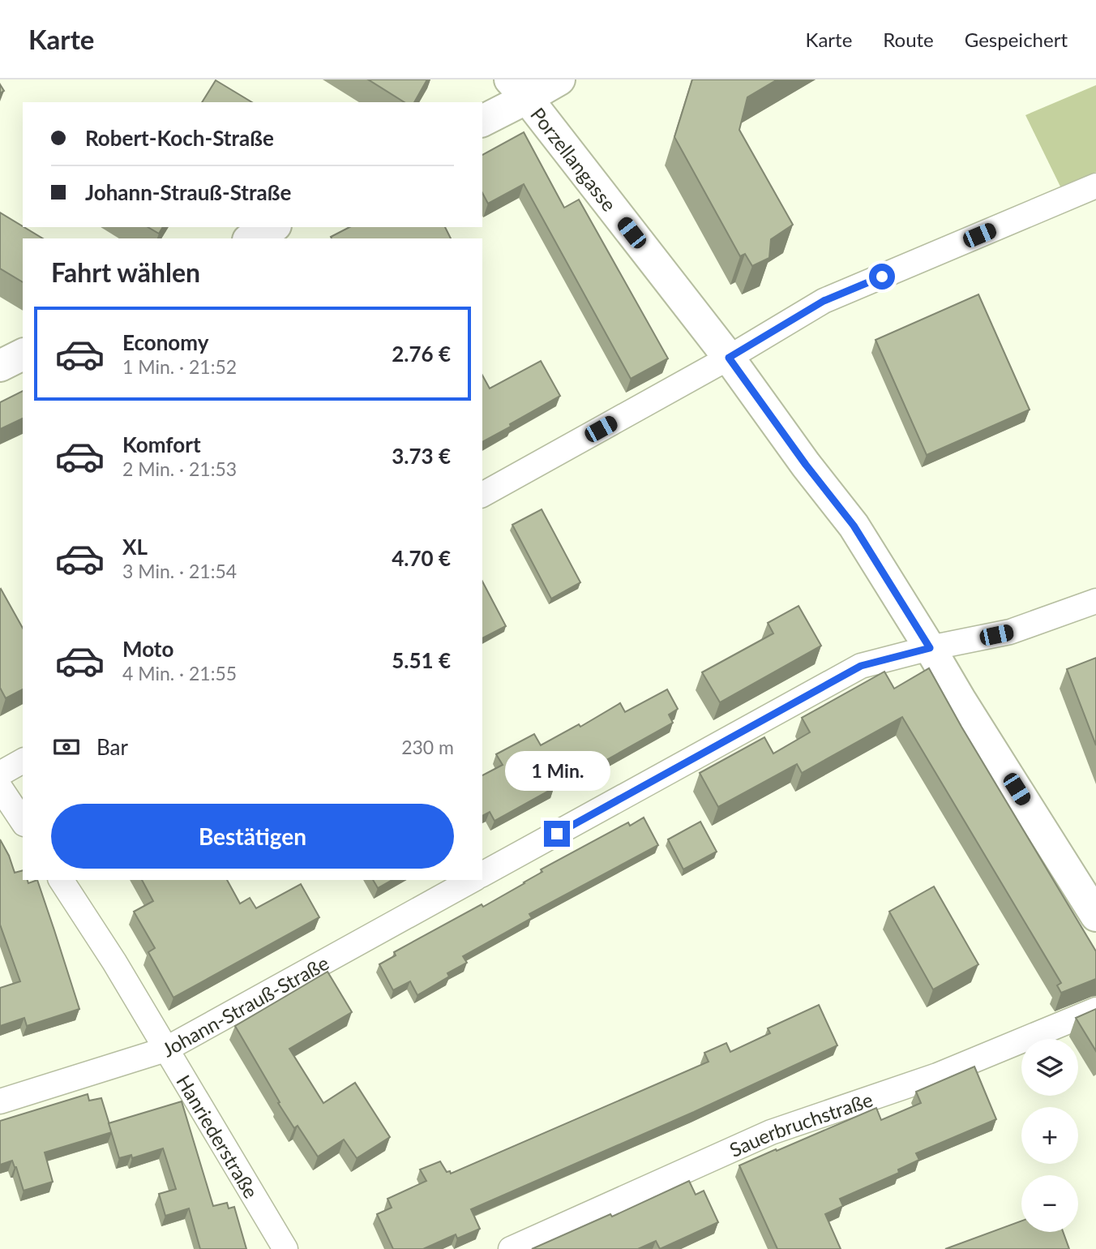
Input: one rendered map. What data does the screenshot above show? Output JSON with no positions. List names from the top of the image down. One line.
{"streets":{"street":["Porzellangasse","Johann-Strauß-Straße","Sauerbruchstraße","Hanriederstraße"]},"crossings":[["Johann-Strauß-Straße","Hanriederstraße"]],"page":{"header":"Karte","nav":["Karte","Route","Gespeichert"],"banner":["Robert-Koch-Straße","Johann-Strauß-Straße"],"heading":"Fahrt wählen","list":[{"name":"Economy","note":"1 Min. · 21:52","value":"2.76 €"},{"name":"Komfort","note":"2 Min. · 21:53","value":"3.73 €"},{"name":"XL","note":"3 Min. · 21:54","value":"4.70 €"},{"name":"Moto","note":"4 Min. · 21:55","value":"5.51 €"}],"pay":["Bar","230 m"],"bubble":"1 Min.","buttons":"Bestätigen","map_buttons":["+","−"]}}
